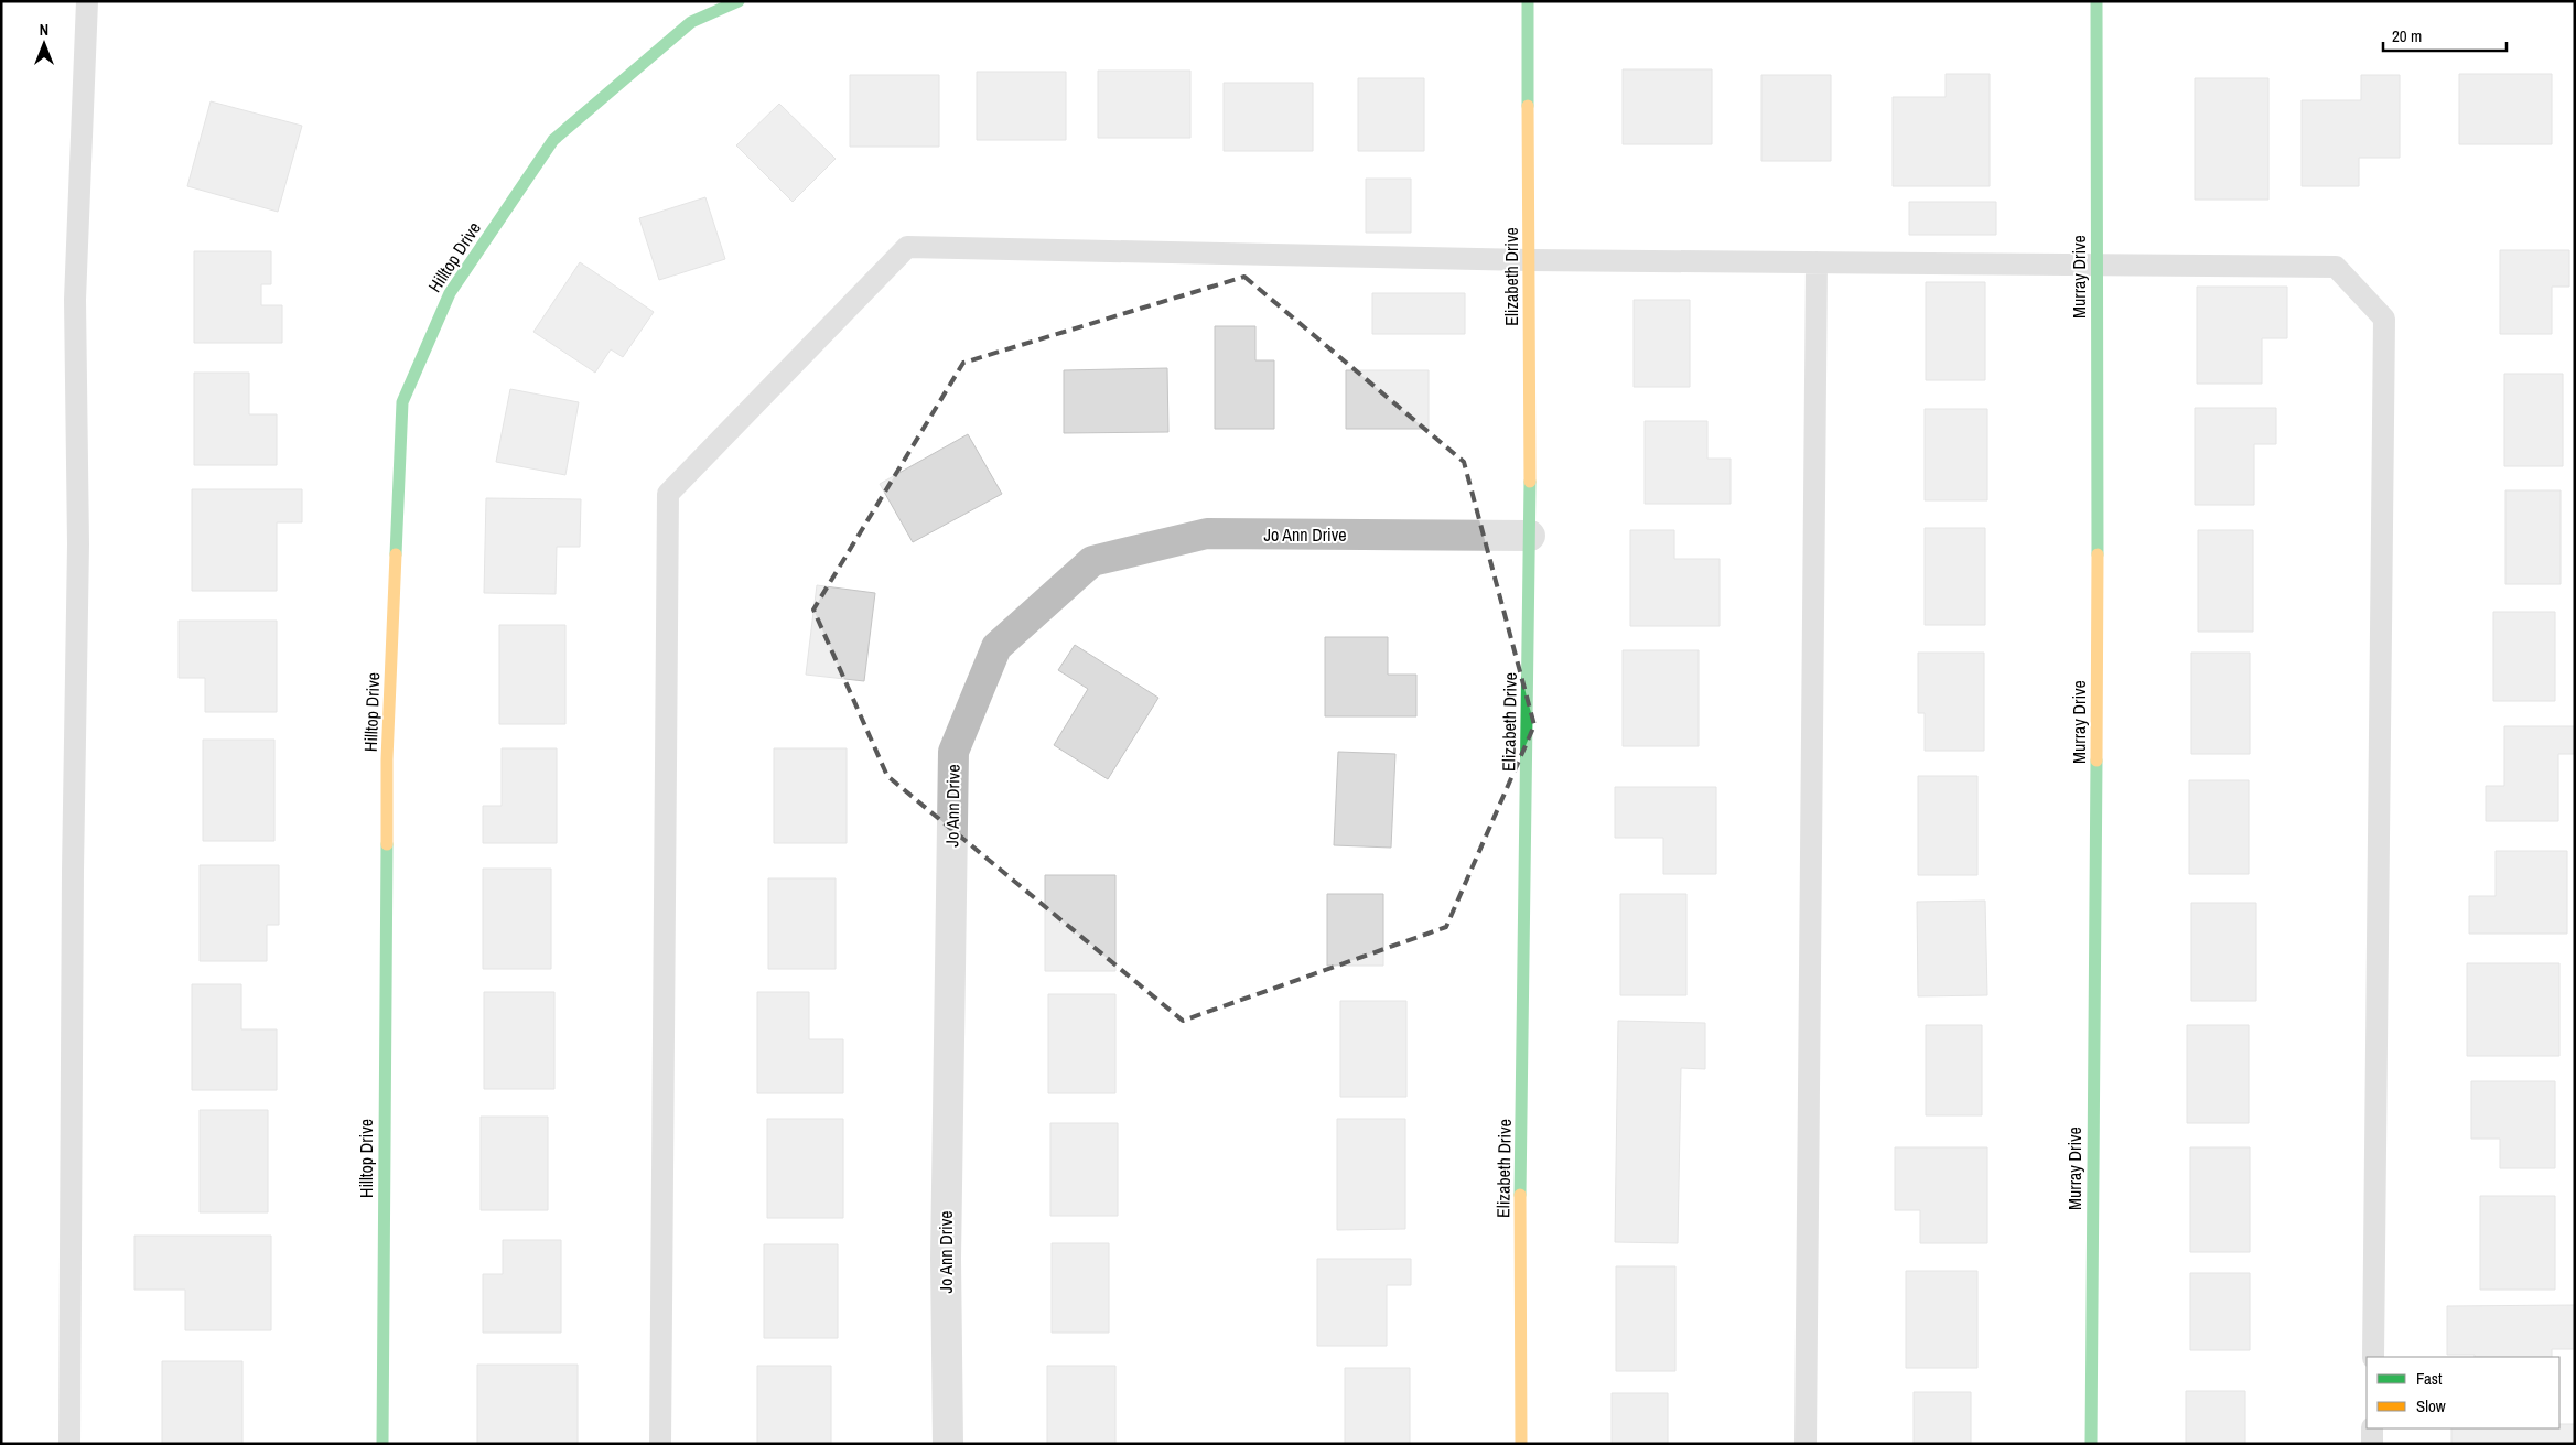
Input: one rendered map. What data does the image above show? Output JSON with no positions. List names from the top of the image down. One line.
{"streets":{"street":["Hilltop Drive","Elizabeth Drive","Murray Drive","Jo Ann Drive"]},"crossings":[["Elizabeth Drive","Jo Ann Drive"]],"legend":["Fast","Slow"],"scale_bar":"20 m","north":"top"}
